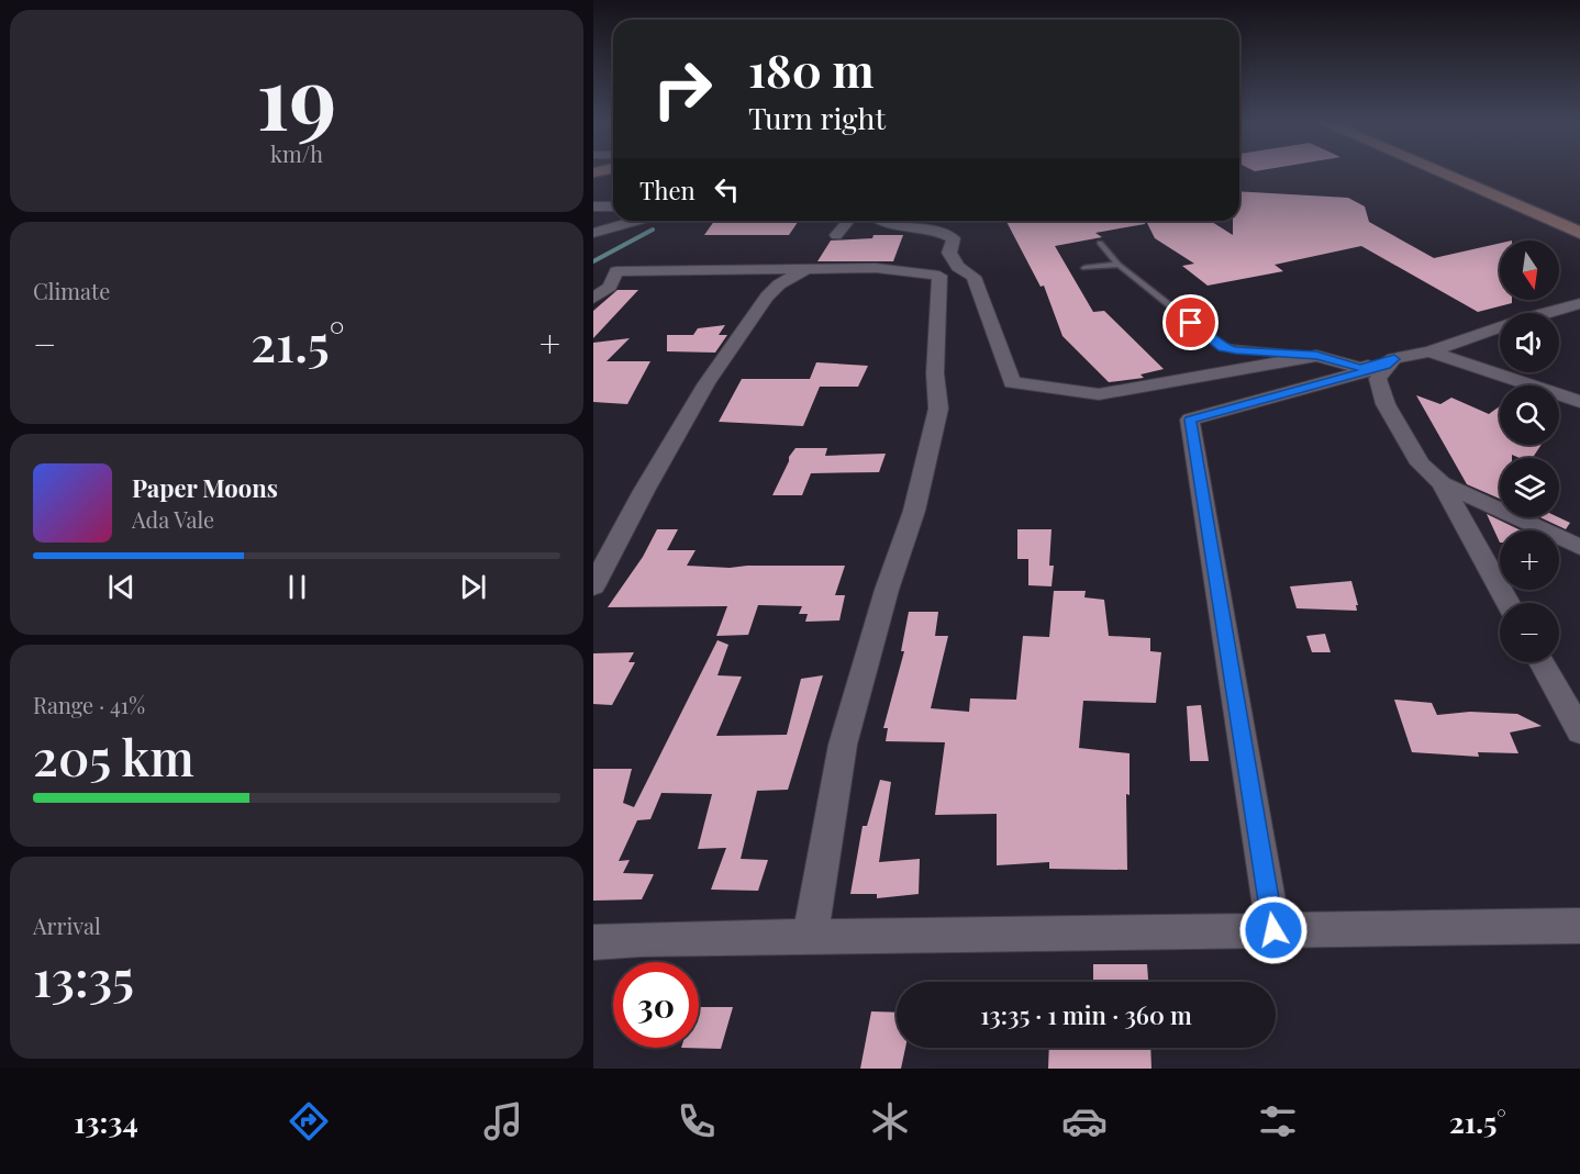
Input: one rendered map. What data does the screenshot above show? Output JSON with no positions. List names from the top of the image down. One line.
{"north":"bottom","page":{"tile":[["19","km/h"],"Climate",["Range · 41%","205 km"],["Arrival","13:35"]],"turn":["180 m","Turn right"],"then":"Then","map_buttons":["+","−"],"heat":["−","21.5°","+"],"song":["Paper Moons","Ada Vale"],"limit":"30","trip":"13:35 · 1 min · 360 m","tabs":["13:34","21.5°"]}}
